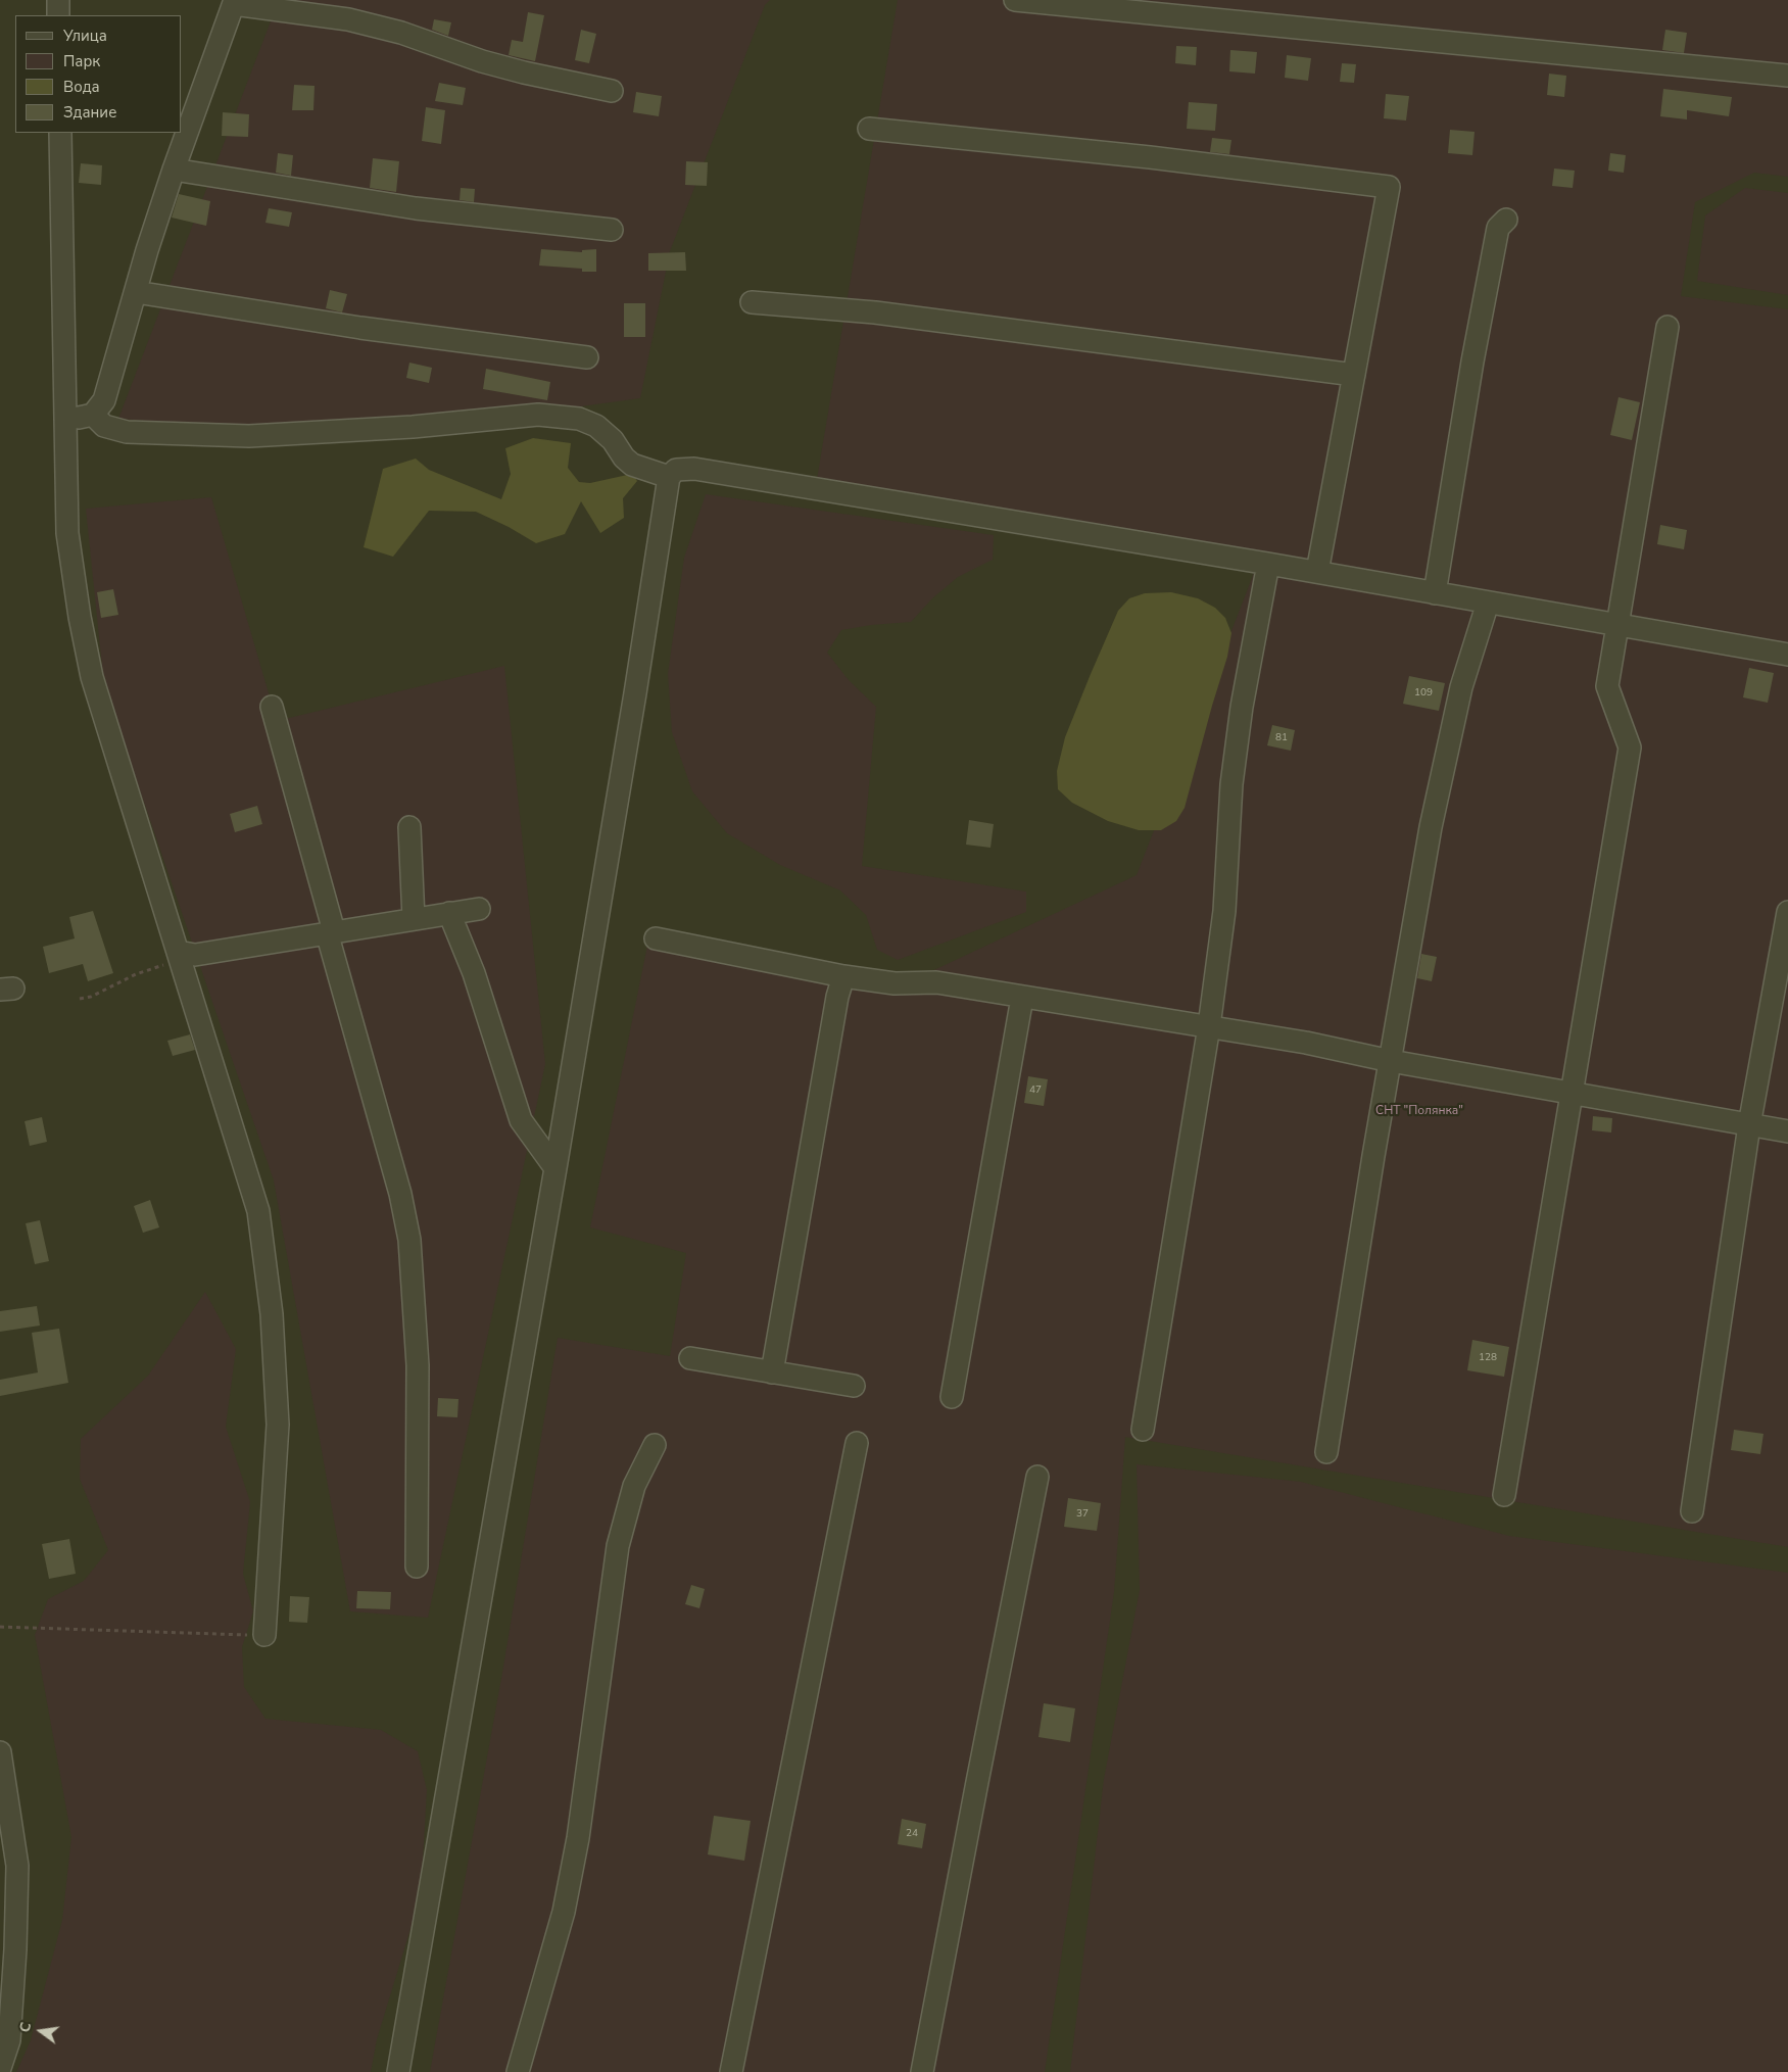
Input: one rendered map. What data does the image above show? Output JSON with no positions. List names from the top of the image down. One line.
{"parks":["СНТ \"Полянка\""],"house_numbers":["109","81","47","128","37","24"],"legend":["Улица","Парк","Вода","Здание"],"north":"left"}
